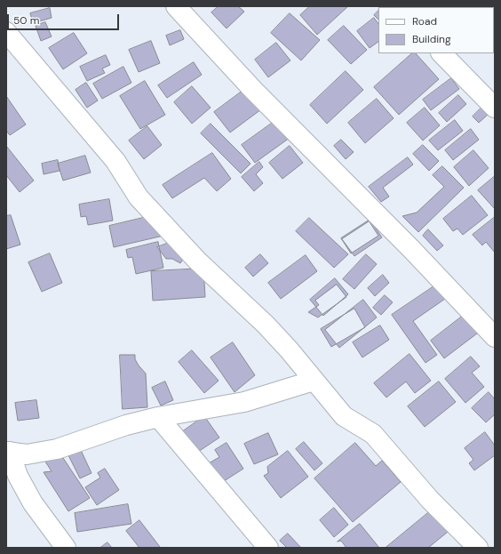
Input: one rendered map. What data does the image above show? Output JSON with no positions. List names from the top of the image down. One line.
{"legend":["Road","Building"],"scale_bar":"50 m"}
